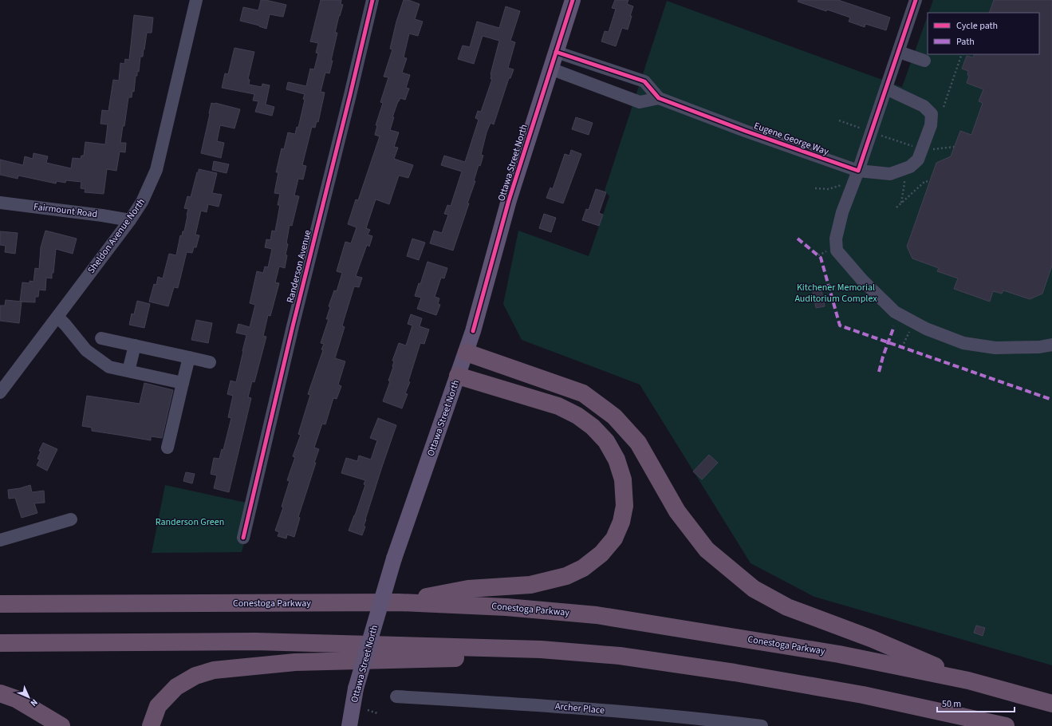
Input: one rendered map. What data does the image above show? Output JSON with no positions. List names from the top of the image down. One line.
{"streets":{"highway":["Conestoga Parkway"],"main road":["Ottawa Street North"],"street":["Eugene George Way","Fairmount Road","Sheldon Avenue North","Randerson Avenue","Archer Place"]},"crossings":[["Eugene George Way","Ottawa Street North"],["Fairmount Road","Sheldon Avenue North"]],"parks":["Kitchener Memorial Auditorium Complex","Randerson Green"],"legend":["Cycle path","Path"],"scale_bar":"50 m","north":"bottom right"}
